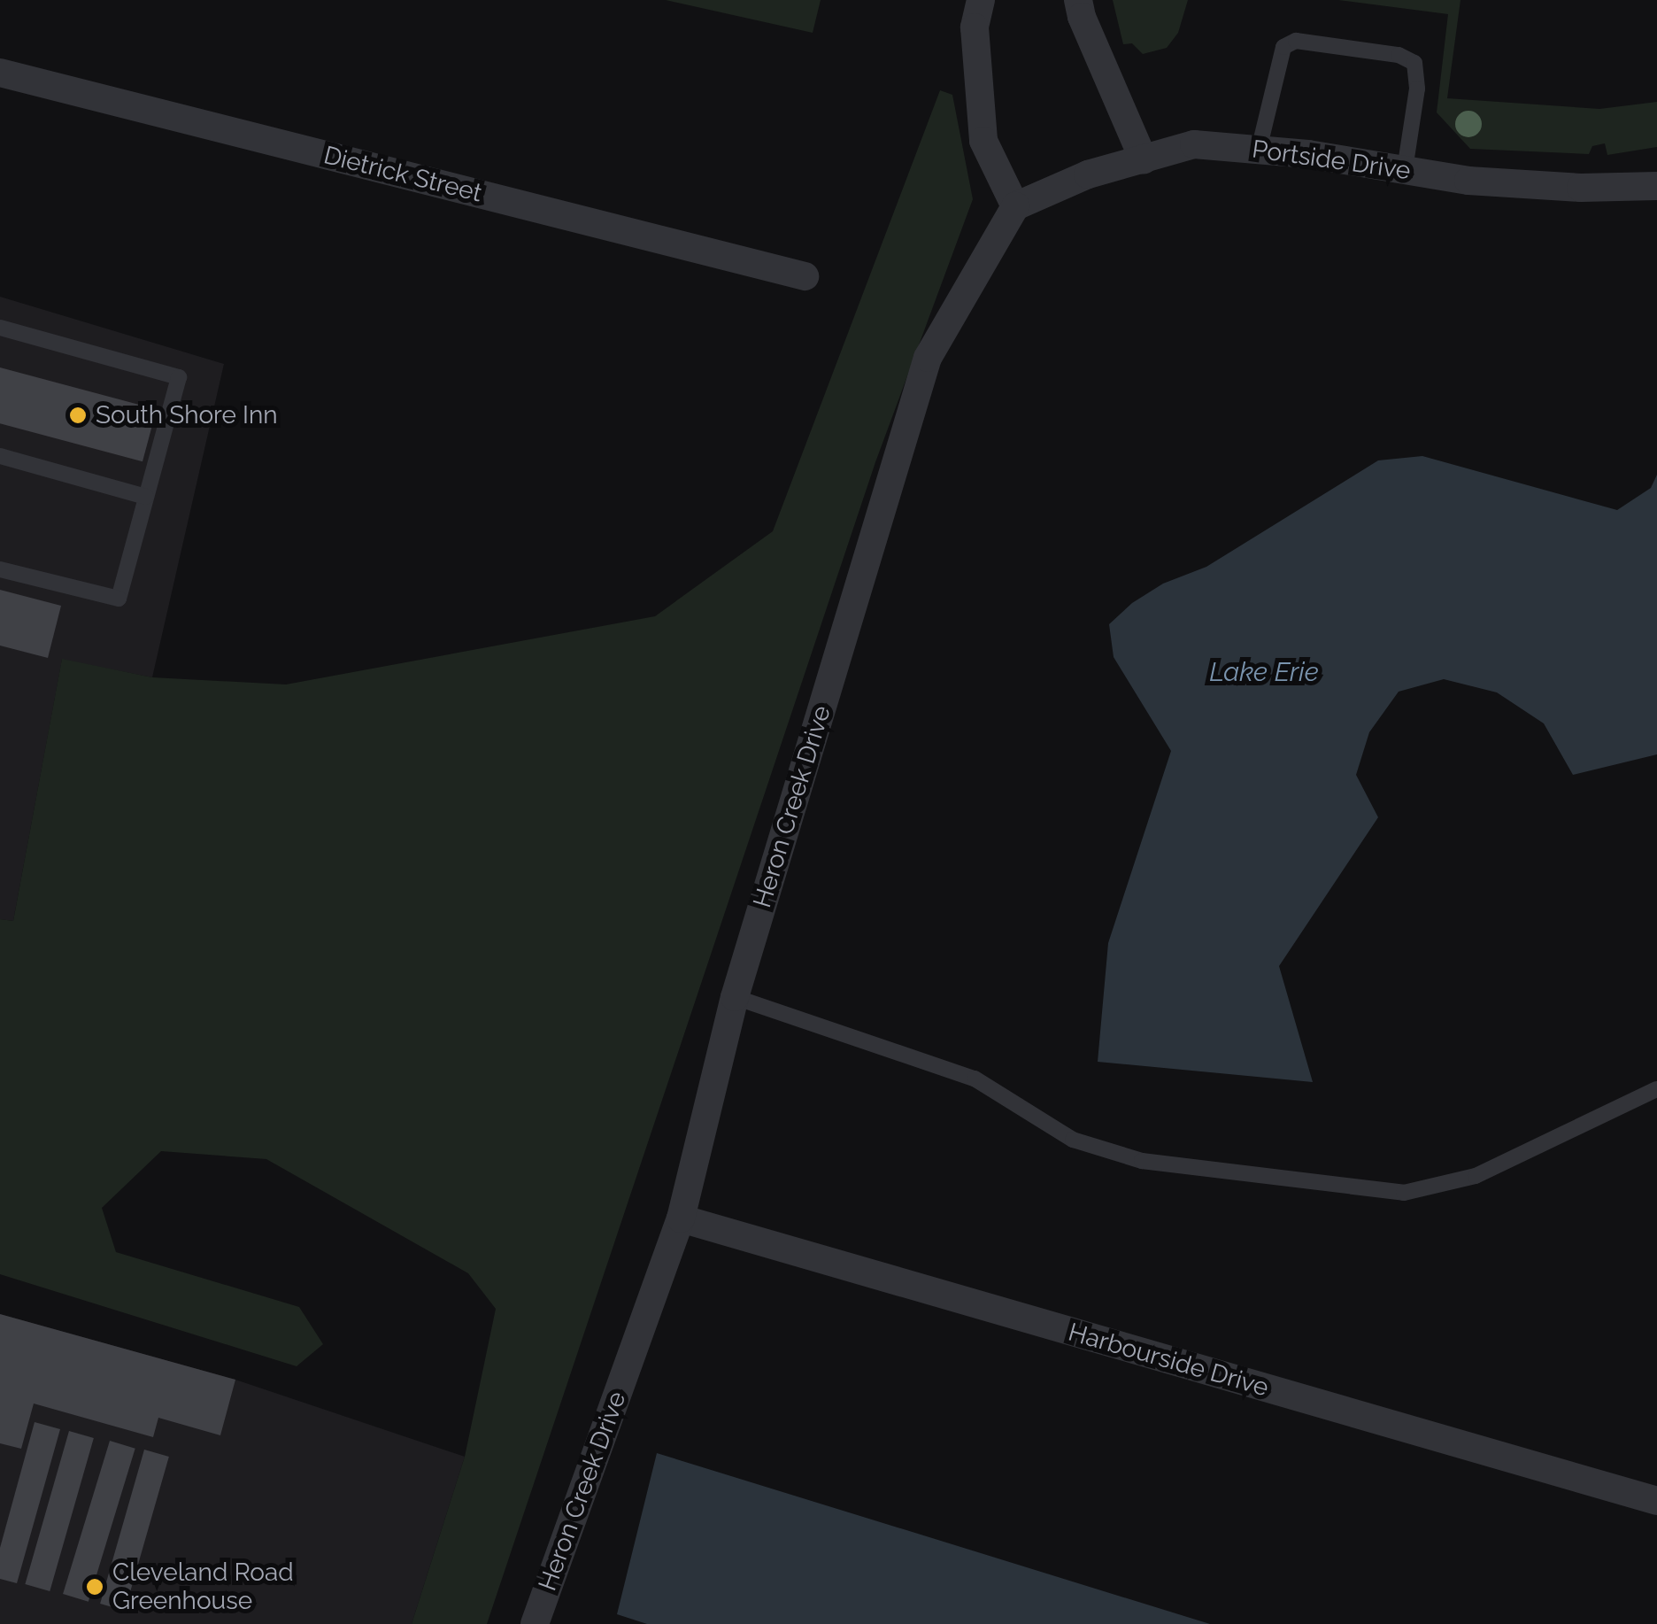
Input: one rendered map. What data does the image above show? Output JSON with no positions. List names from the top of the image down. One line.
{"streets":{"street":["Portside Drive","Dietrick Street","Heron Creek Drive","Harbourside Drive"]},"crossings":[["Portside Drive","Heron Creek Drive"],["Heron Creek Drive","Harbourside Drive"]],"water":["Lake Erie"],"places":["South Shore Inn","Cleveland Road Greenhouse"]}
